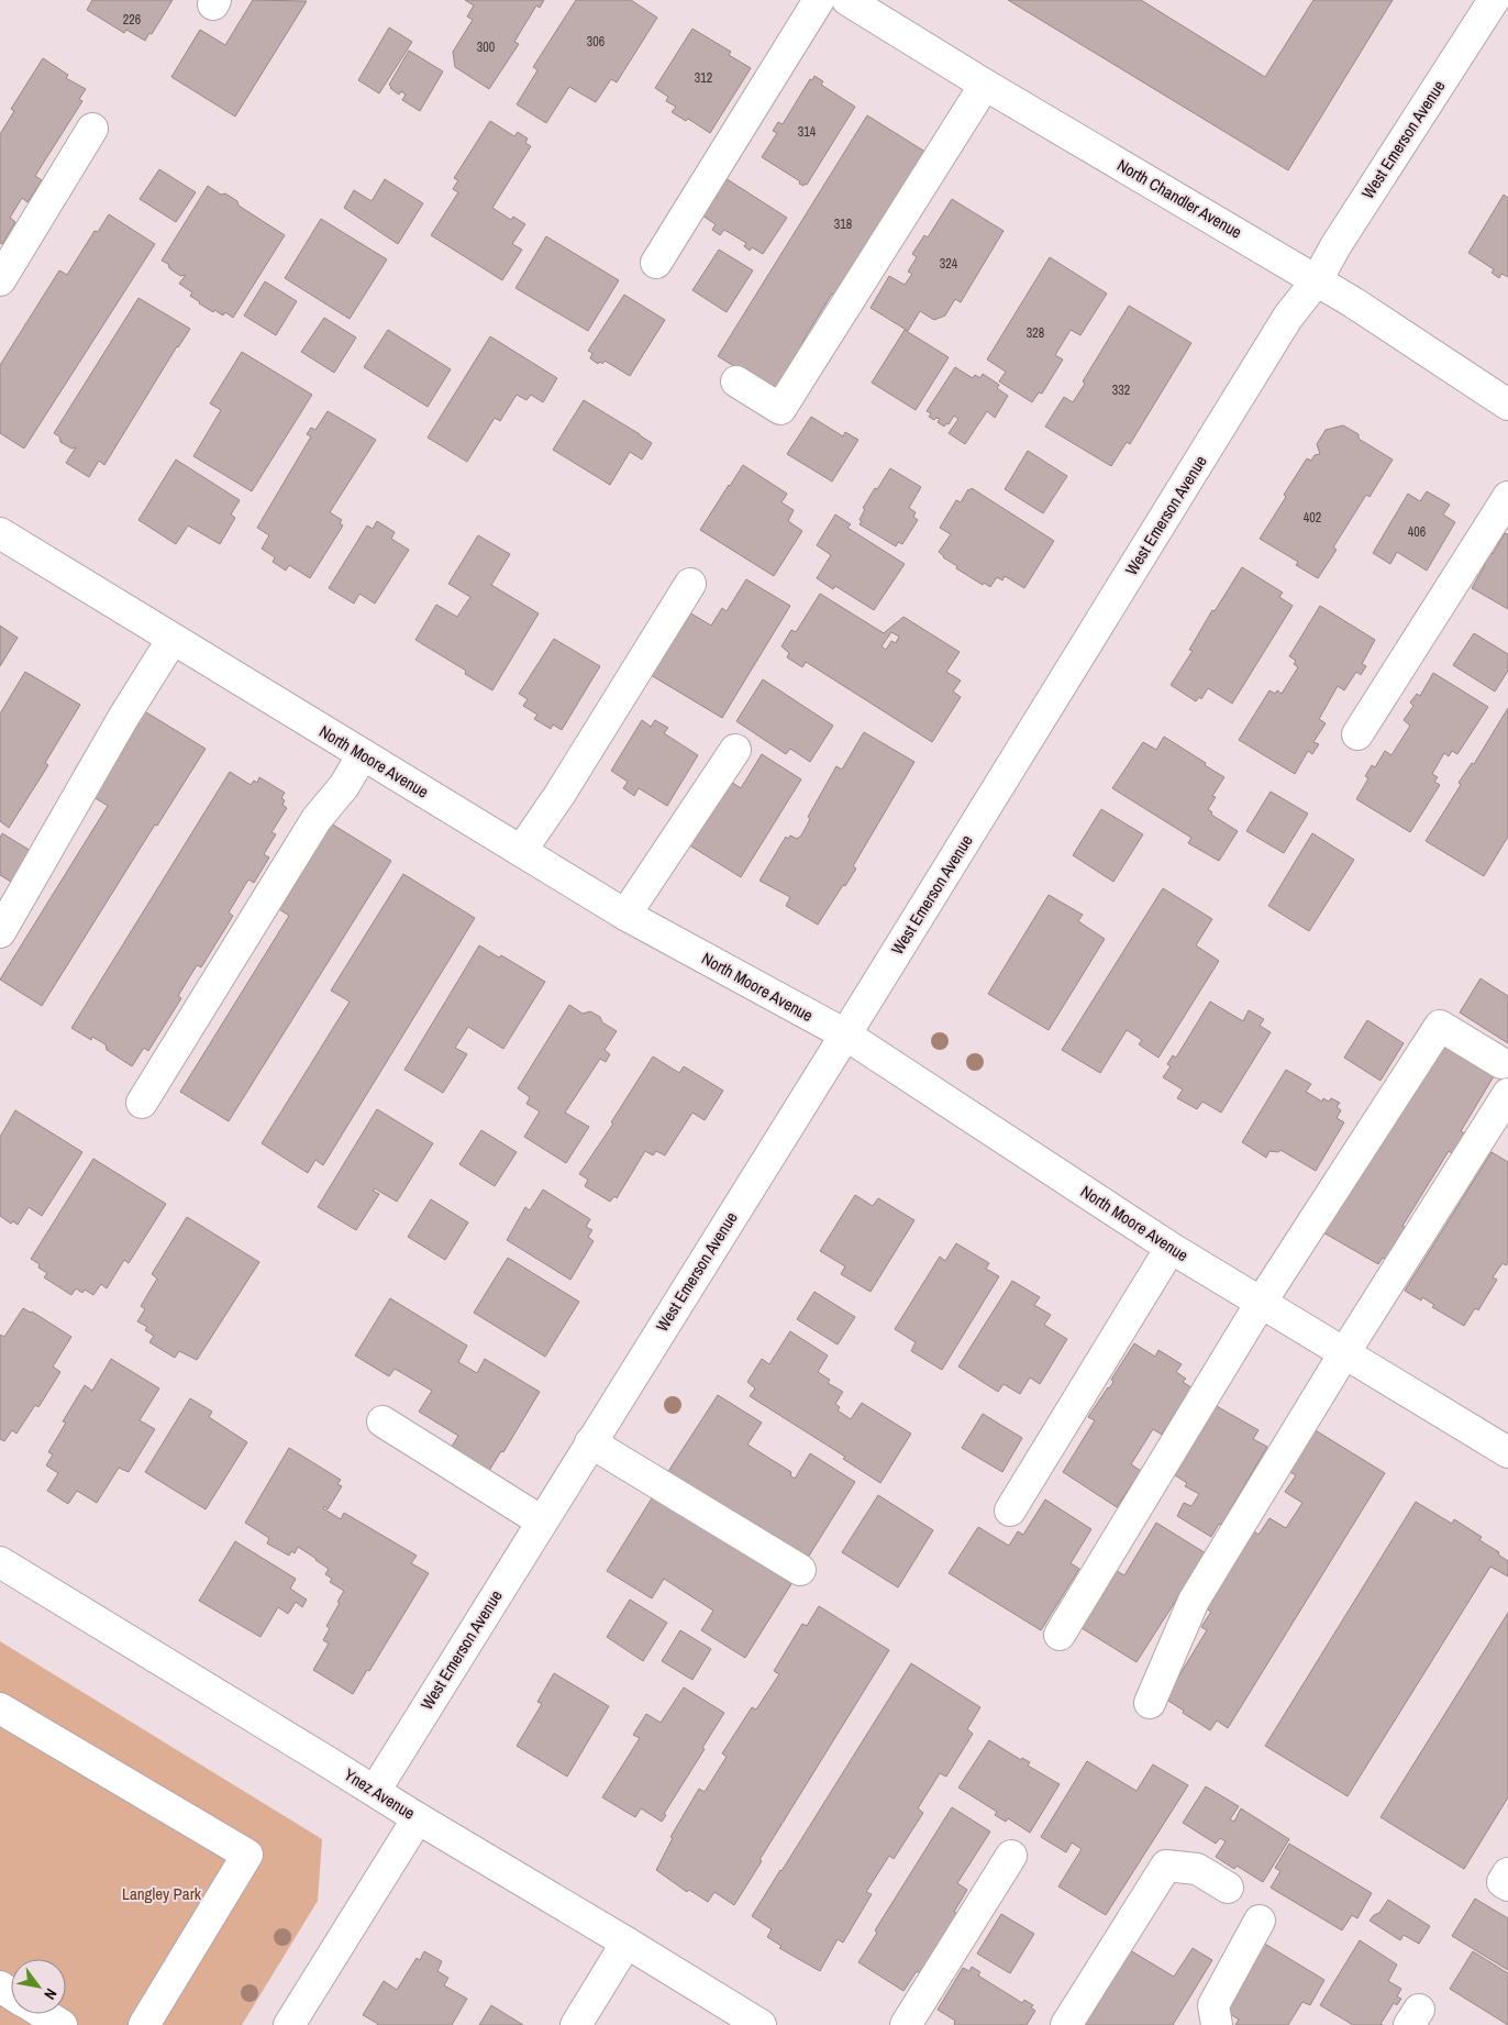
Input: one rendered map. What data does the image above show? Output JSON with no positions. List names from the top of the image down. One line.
{"streets":{"street":["West Emerson Avenue","North Chandler Avenue","North Moore Avenue","Ynez Avenue"]},"crossings":[["West Emerson Avenue","North Chandler Avenue"],["West Emerson Avenue","North Moore Avenue"],["West Emerson Avenue","Ynez Avenue"]],"parks":["Langley Park"],"house_numbers":["226","306","300","312","314","318","324","328","332","402","406"],"north":"bottom right"}
